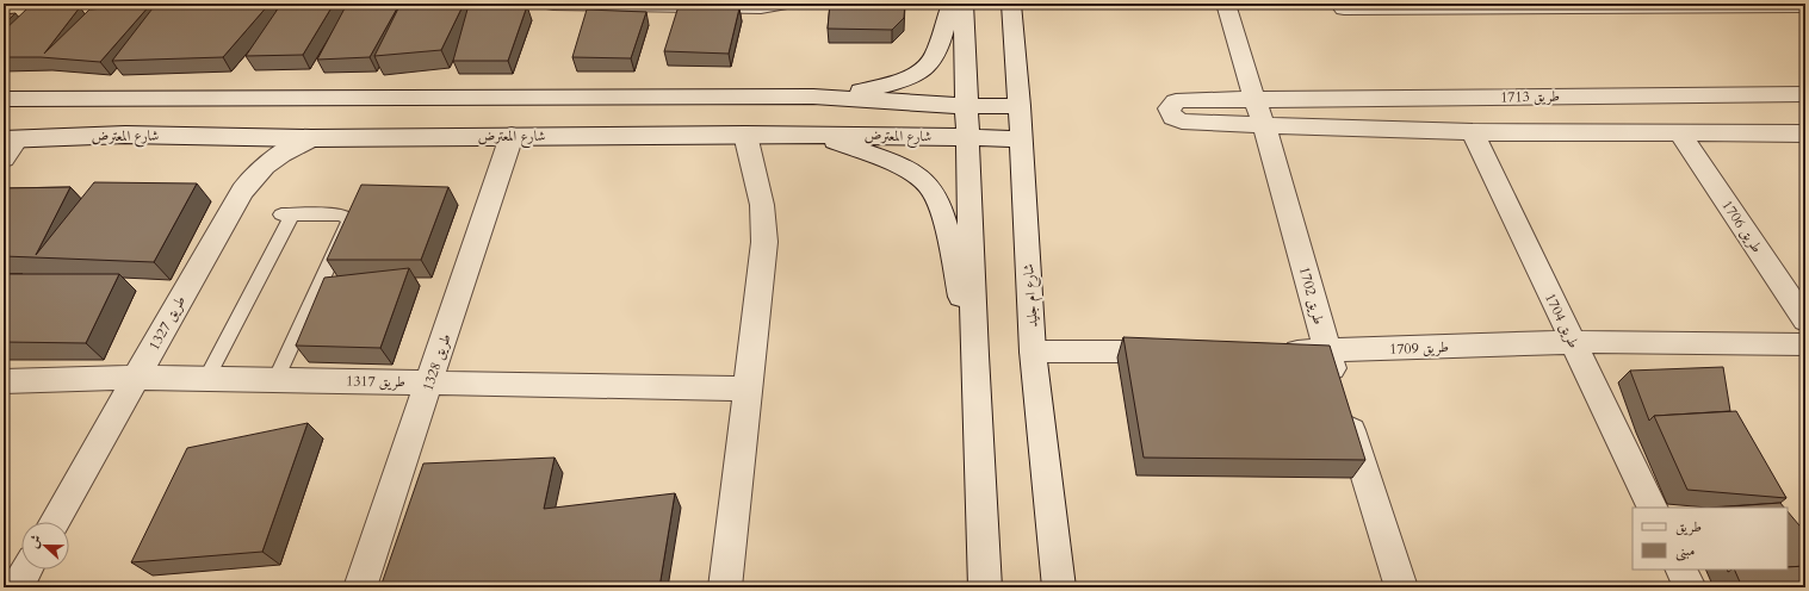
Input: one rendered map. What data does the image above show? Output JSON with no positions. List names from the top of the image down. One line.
{"streets":{"street":["طريق 1713","شارع المعترض","طريق 1706","شارع ام جليد","طريق 1702","طريق 1704","طريق 1327","طريق 1709","طريق 1328","طريق 1317"]},"crossings":[["طريق 1713","طريق 1702"],["شارع المعترض","شارع ام جليد"],["شارع المعترض","طريق 1327"],["شارع المعترض","طريق 1328"],["طريق 1702","طريق 1709"],["طريق 1704","طريق 1709"],["طريق 1327","طريق 1317"],["طريق 1328","طريق 1317"]],"legend":["طريق","مبنى"],"north":"left"}
